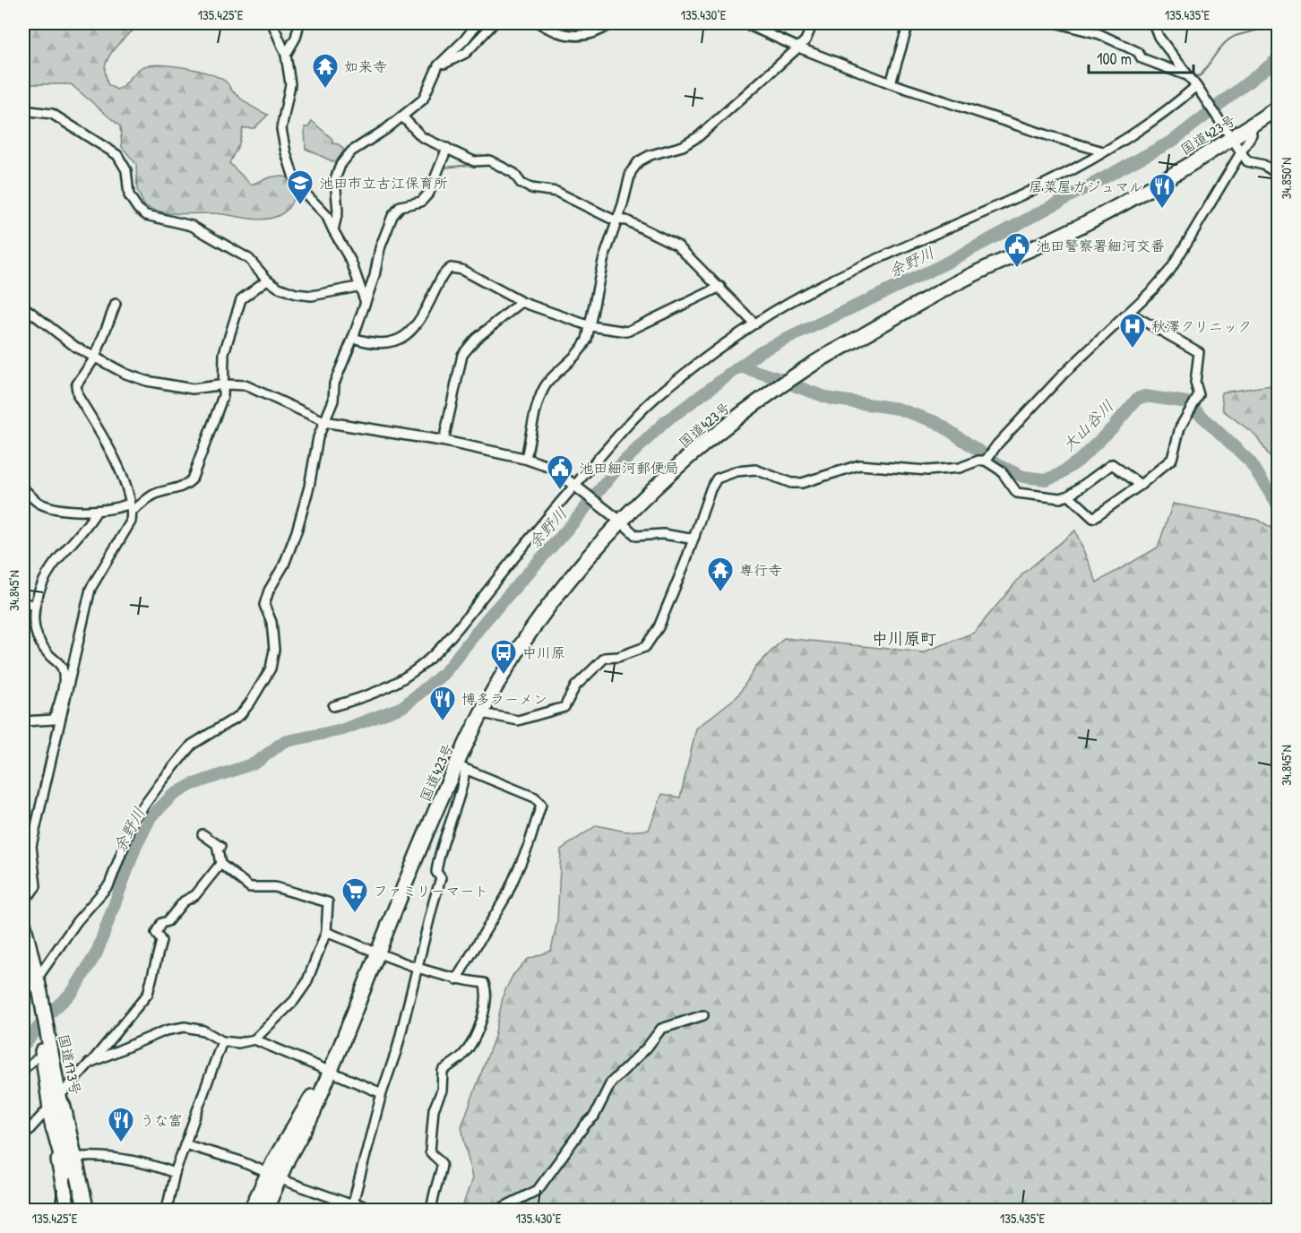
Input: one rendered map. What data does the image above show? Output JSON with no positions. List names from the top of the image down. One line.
{"streets":{"highway":["国道423号","国道173号"]},"districts":["中川原町"],"water":["余野川","大山谷川"],"places":{"temple":["如来寺","専行寺"],"school or university":["池田市立古江保育所"],"restaurant":["居菜屋ガジュマル","博多ラーメン","うな富"],"public building":["池田警察署細河交番","池田細河郵便局"],"hospital":["秋澤クリニック"],"bus stop":["中川原"],"supermarket":["ファミリーマート"]},"scale_bar":"100 m","coordinates":["135.425°E","135.430°E","135.435°E","34.850°N","34.845°N"]}
